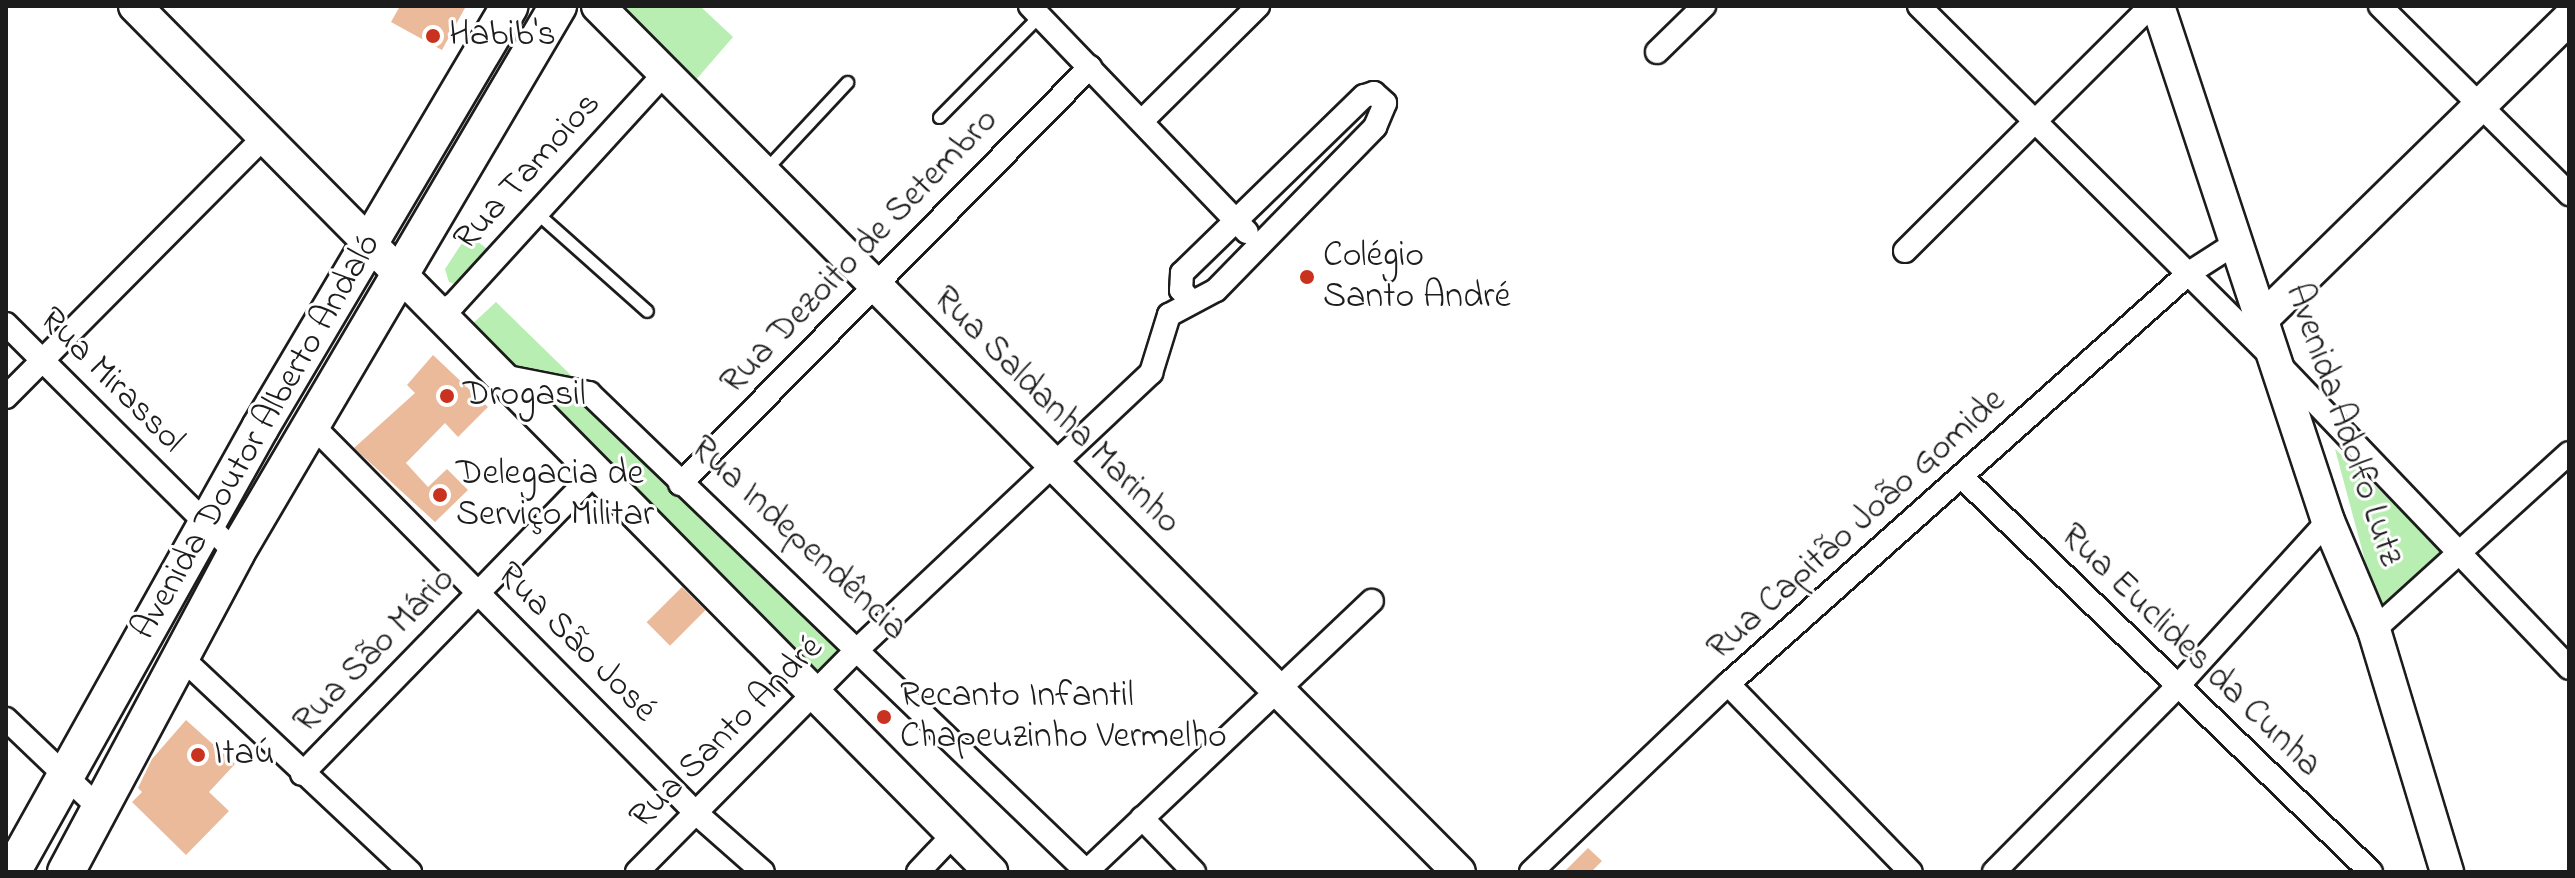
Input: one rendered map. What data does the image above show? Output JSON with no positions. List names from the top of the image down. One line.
{"streets":{"main road":["Avenida Doutor Alberto Andaló"],"street":["Rua Tamoios","Rua Dezoito de Setembro","Rua Mirassol","Rua Saldanha Marinho","Avenida Adolfo Lutz","Rua Capitão João Gomide","Rua Independência","Rua São José","Rua São Mário","Rua Euclides da Cunha","Rua Santo André"]},"crossings":[["Rua Tamoios","Rua Saldanha Marinho"],["Rua Dezoito de Setembro","Rua Saldanha Marinho"],["Rua Dezoito de Setembro","Rua Independência"],["Rua Mirassol","Avenida Doutor Alberto Andaló"],["Rua Saldanha Marinho","Rua Santo André"],["Avenida Adolfo Lutz","Rua Capitão João Gomide"],["Avenida Doutor Alberto Andaló","Rua São José"],["Rua Capitão João Gomide","Rua Euclides da Cunha"],["Rua Independência","Rua Santo André"],["Rua São José","Rua São Mário"],["Rua São José","Rua Santo André"]],"places":["Habib's","Colégio Santo André","Drogasil","Delegacia de Serviço Militar","Recanto Infantil Chapeuzinho Vermelho","Itaú"]}
